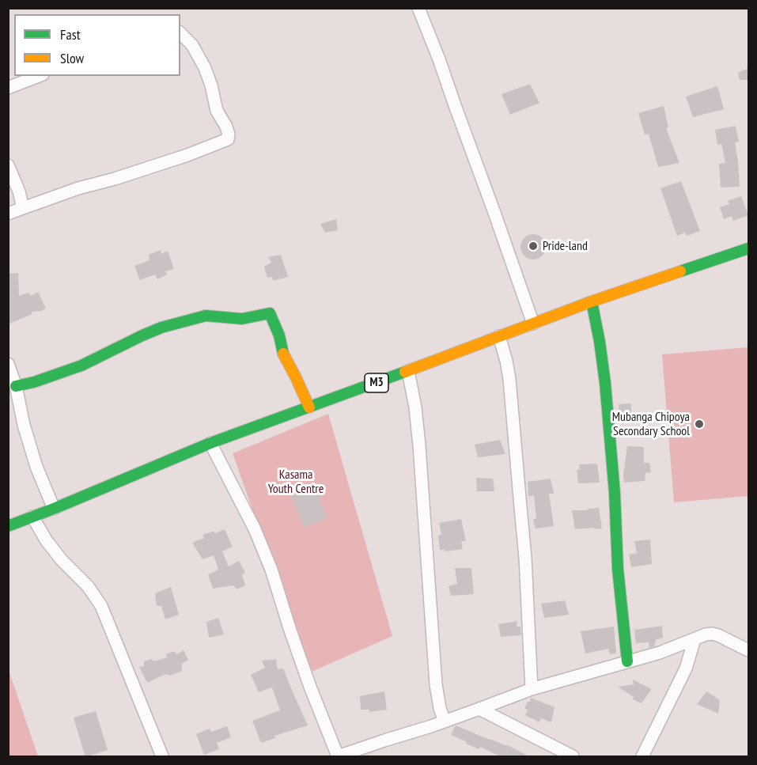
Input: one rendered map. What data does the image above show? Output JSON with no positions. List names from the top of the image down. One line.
{"streets":{"main road":["M3"]},"parks":["Kasama Youth Centre"],"places":["Pride-land","Mubanga Chipoya Secondary School"],"legend":["Fast","Slow"]}
